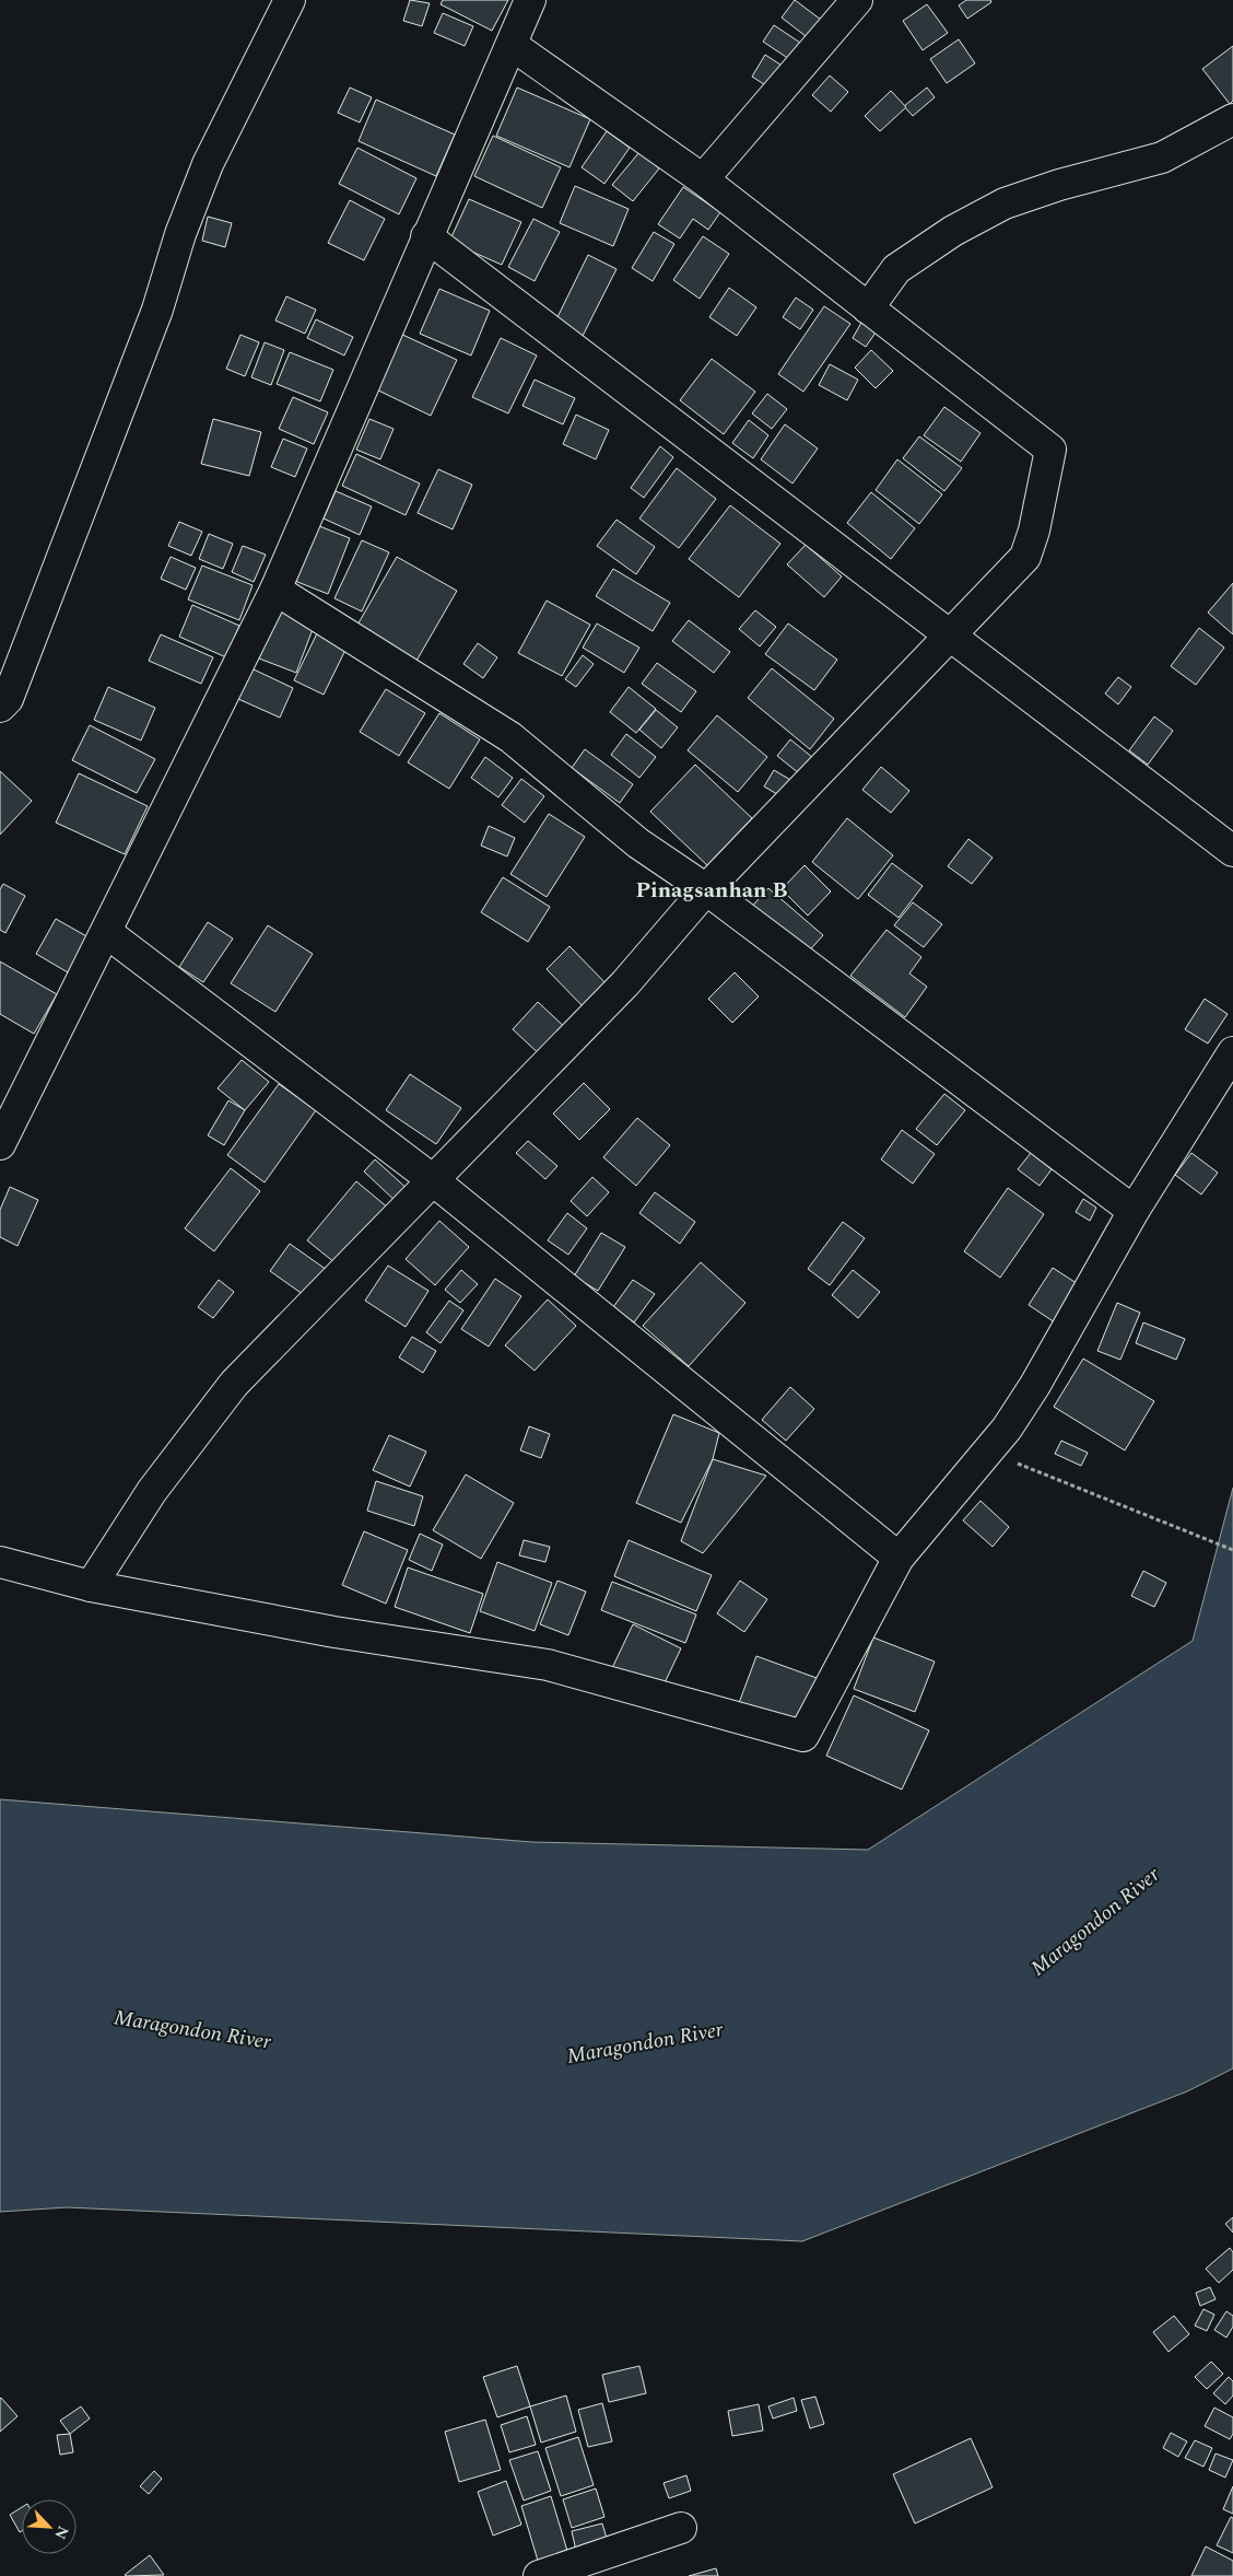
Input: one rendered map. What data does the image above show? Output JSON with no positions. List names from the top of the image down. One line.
{"districts":["Pinagsanhan B"],"water":["Maragondon River"],"north":"bottom right"}
